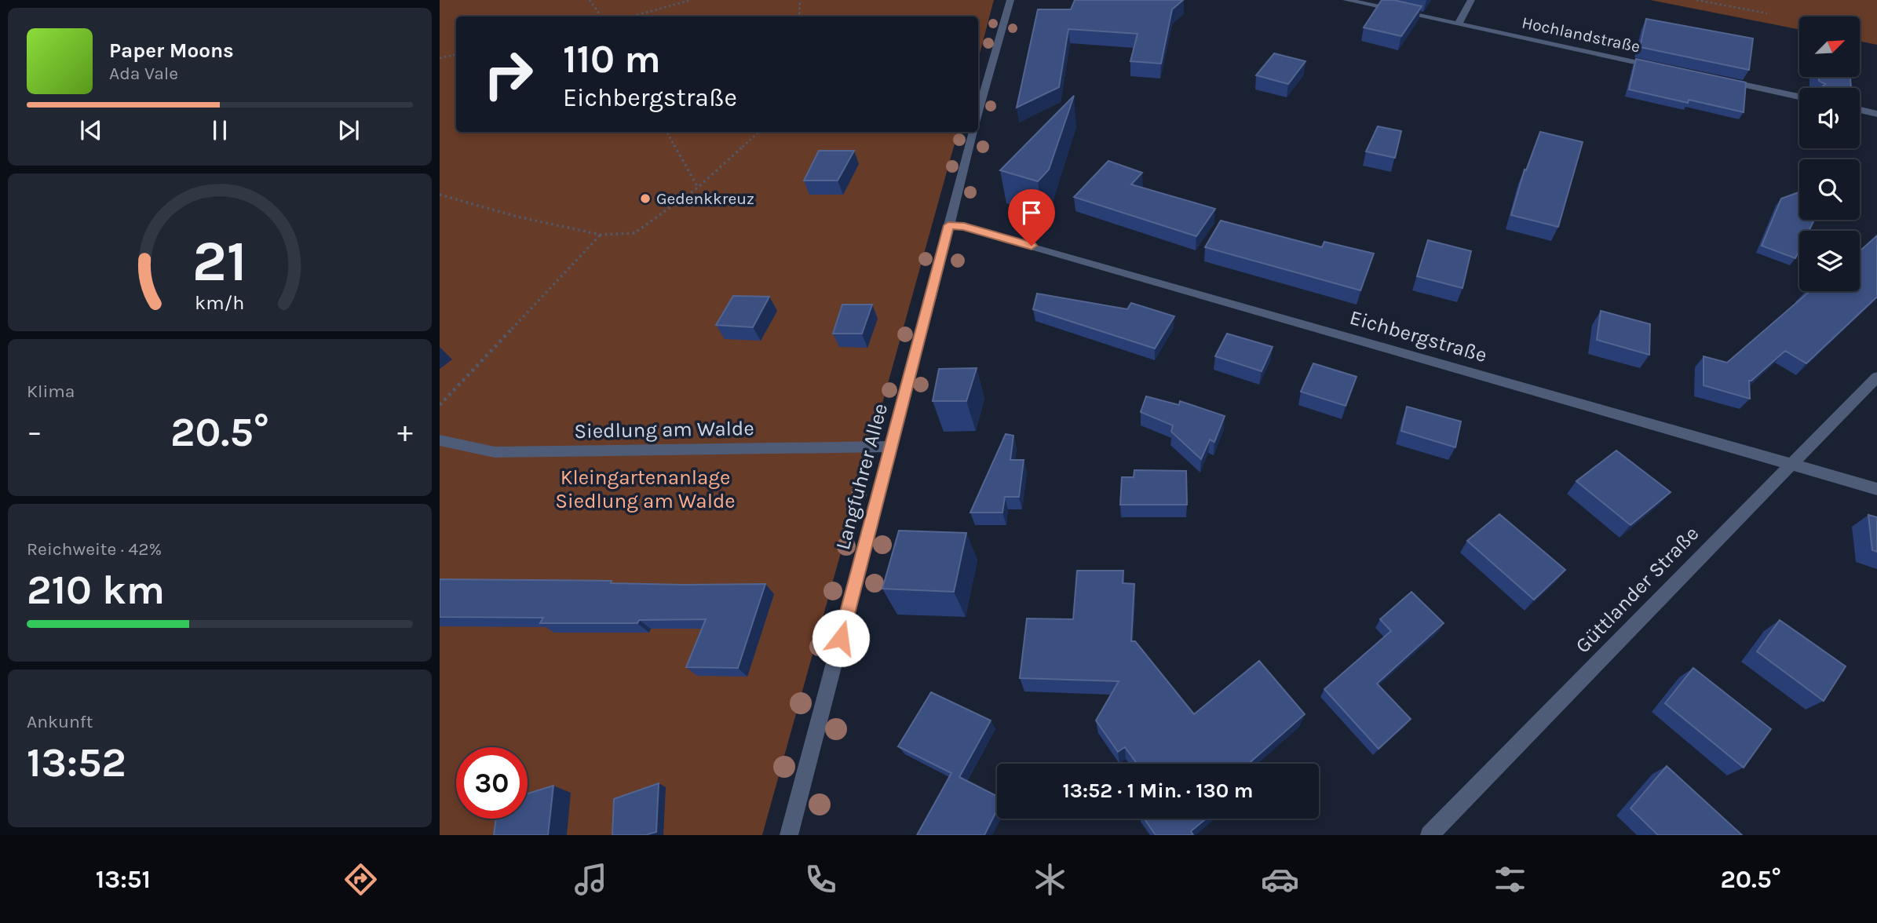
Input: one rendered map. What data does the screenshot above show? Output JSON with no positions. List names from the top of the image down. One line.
{"streets":{"street":["Hochlandstraße","Eichbergstraße","Siedlung am Walde","Langfuhrer Allee","Güttlander Straße"]},"crossings":[["Eichbergstraße","Langfuhrer Allee"],["Eichbergstraße","Güttlander Straße"],["Siedlung am Walde","Langfuhrer Allee"]],"parks":["Kleingartenanlage Siedlung am Walde"],"places":["Gedenkkreuz"],"north":"top right","page":{"turn":["110 m","Eichbergstraße"],"song":["Paper Moons","Ada Vale"],"tile":["Klima",["Reichweite · 42%","210 km"],["Ankunft","13:52"]],"heat":["−","20.5°","+"],"limit":"30","trip":"13:52 · 1 Min. · 130 m","tabs":["13:51","20.5°"],"gauge":["21","km/h"]}}
